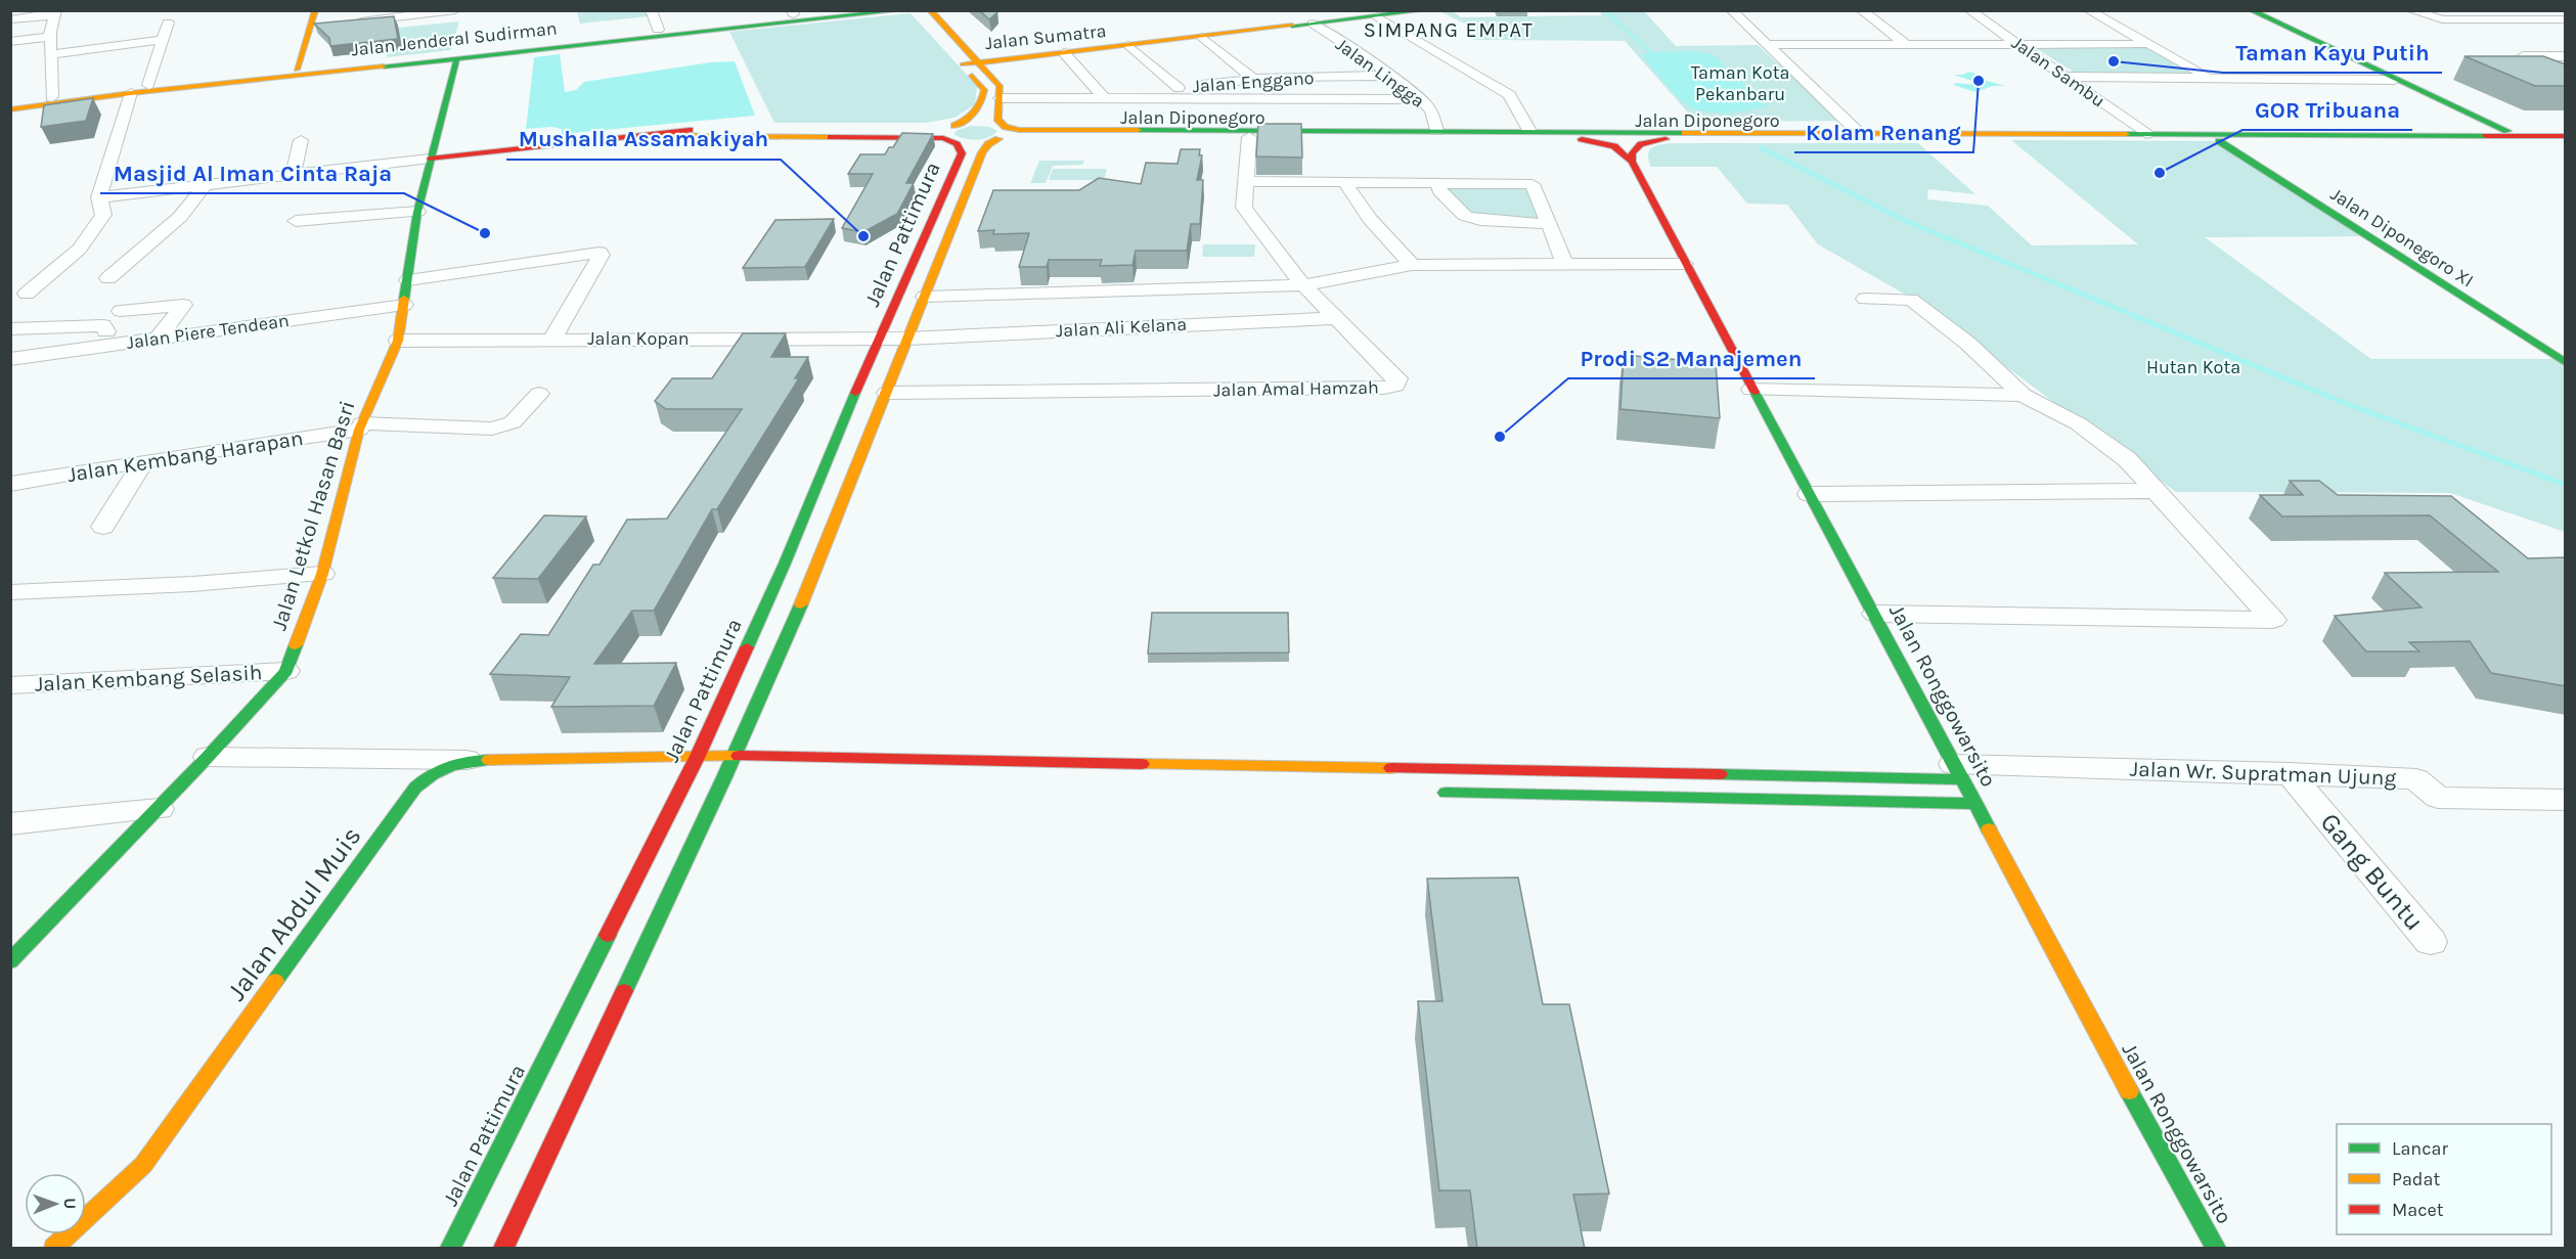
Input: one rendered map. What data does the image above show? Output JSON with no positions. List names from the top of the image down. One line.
{"streets":{"main road":["Jalan Sumatra","Jalan Jenderal Sudirman","Jalan Diponegoro","Jalan Pattimura","Jalan Diponegoro XI","Jalan Letkol Hasan Basri","Jalan Ronggowarsito","Jalan Abdul Muis"],"street":["Jalan Sambu","Jalan Lingga","Jalan Enggano","Jalan Ali Kelana","Jalan Piere Tendean","Jalan Kopan","Jalan Amal Hamzah","Jalan Kembang Harapan","Jalan Kembang Selasih","Jalan Wr. Supratman Ujung","Gang Buntu"]},"crossings":[["Jalan Sumatra","Jalan Lingga"],["Jalan Jenderal Sudirman","Jalan Letkol Hasan Basri"],["Jalan Sambu","Jalan Diponegoro"],["Jalan Lingga","Jalan Enggano"],["Jalan Lingga","Jalan Diponegoro"],["Jalan Diponegoro","Jalan Pattimura"],["Jalan Diponegoro","Jalan Diponegoro XI"],["Jalan Diponegoro","Jalan Amal Hamzah"],["Jalan Diponegoro","Jalan Ronggowarsito"],["Jalan Pattimura","Jalan Ali Kelana"],["Jalan Pattimura","Jalan Kopan"],["Jalan Pattimura","Jalan Amal Hamzah"],["Jalan Pattimura","Jalan Abdul Muis"],["Jalan Ali Kelana","Jalan Kopan"],["Jalan Ali Kelana","Jalan Amal Hamzah"],["Jalan Piere Tendean","Jalan Letkol Hasan Basri"],["Jalan Kopan","Jalan Letkol Hasan Basri"],["Jalan Kembang Harapan","Jalan Letkol Hasan Basri"],["Jalan Letkol Hasan Basri","Jalan Kembang Selasih"],["Jalan Ronggowarsito","Jalan Wr. Supratman Ujung"],["Jalan Ronggowarsito","Jalan Abdul Muis"],["Jalan Wr. Supratman Ujung","Gang Buntu"],["Jalan Wr. Supratman Ujung","Jalan Abdul Muis"]],"districts":["SIMPANG EMPAT"],"parks":["Taman Kota Pekanbaru","Hutan Kota"],"places":["Taman Kayu Putih","Kolam Renang","GOR Tribuana","Masjid Al Iman Cinta Raja","Mushalla Assamakiyah","Prodi S2 Manajemen"],"legend":["Lancar","Padat","Macet"],"north":"right"}
